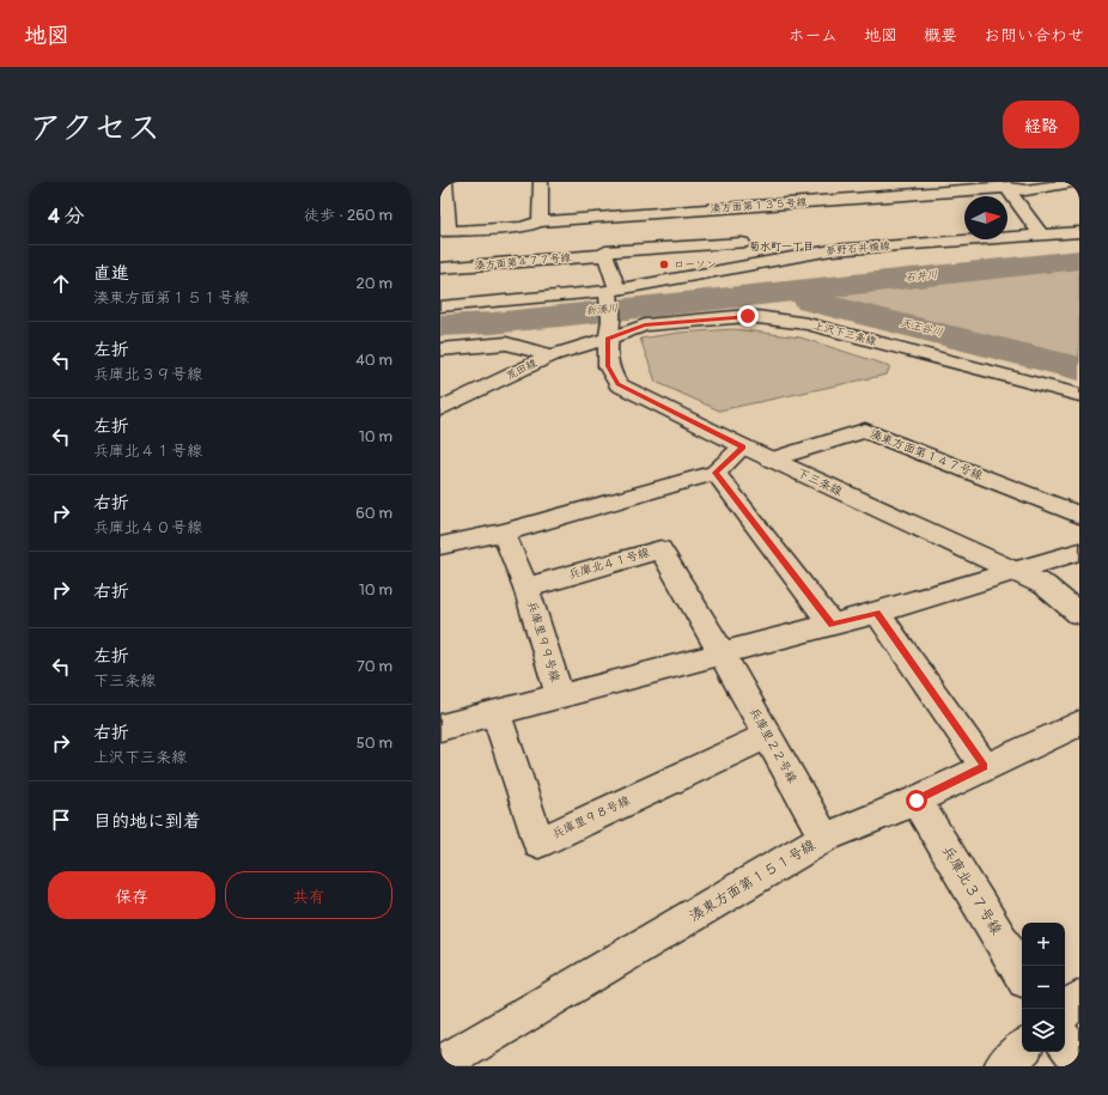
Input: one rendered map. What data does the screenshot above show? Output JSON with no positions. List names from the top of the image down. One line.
{"streets":{"street":["湊方面第１３５号線","夢野石井橋線","湊方面第４７７号線","上沢下三条線","荒田線","湊東方面第１４７号線","下三条線","兵庫北４１号線","兵庫里９９号線","兵庫里２２号線","兵庫里９８号線","湊東方面第１５１号線","兵庫北３７号線"]},"crossings":[["夢野石井橋線","上沢下三条線"],["夢野石井橋線","荒田線"],["夢野石井橋線","下三条線"],["湊方面第４７７号線","下三条線"],["上沢下三条線","荒田線"],["上沢下三条線","下三条線"],["荒田線","下三条線"],["湊東方面第１４７号線","下三条線"],["兵庫北４１号線","兵庫里９９号線"],["兵庫北４１号線","兵庫里２２号線"],["兵庫里２２号線","兵庫里９８号線"],["兵庫里２２号線","湊東方面第１５１号線"],["湊東方面第１５１号線","兵庫北３７号線"]],"districts":["菊水町一丁目"],"water":["石井川","新湊川","天王谷川"],"places":["ローソン"],"north":"right","page":{"header":"地図","nav":["ホーム","地図","概要","お問い合わせ"],"title":"アクセス","buttons":["経路",["保存","共有"]],"heading":["4 分","徒歩 · 260 m"],"list":[["直進","湊東方面第１５１号線","20 m"],["左折","兵庫北３９号線","40 m"],["左折","兵庫北４１号線","10 m"],["右折","兵庫北４０号線","60 m"],["右折","10 m"],["左折","下三条線","70 m"],["右折","上沢下三条線","50 m"],"目的地に到着"],"map_buttons":["+","−"]}}
